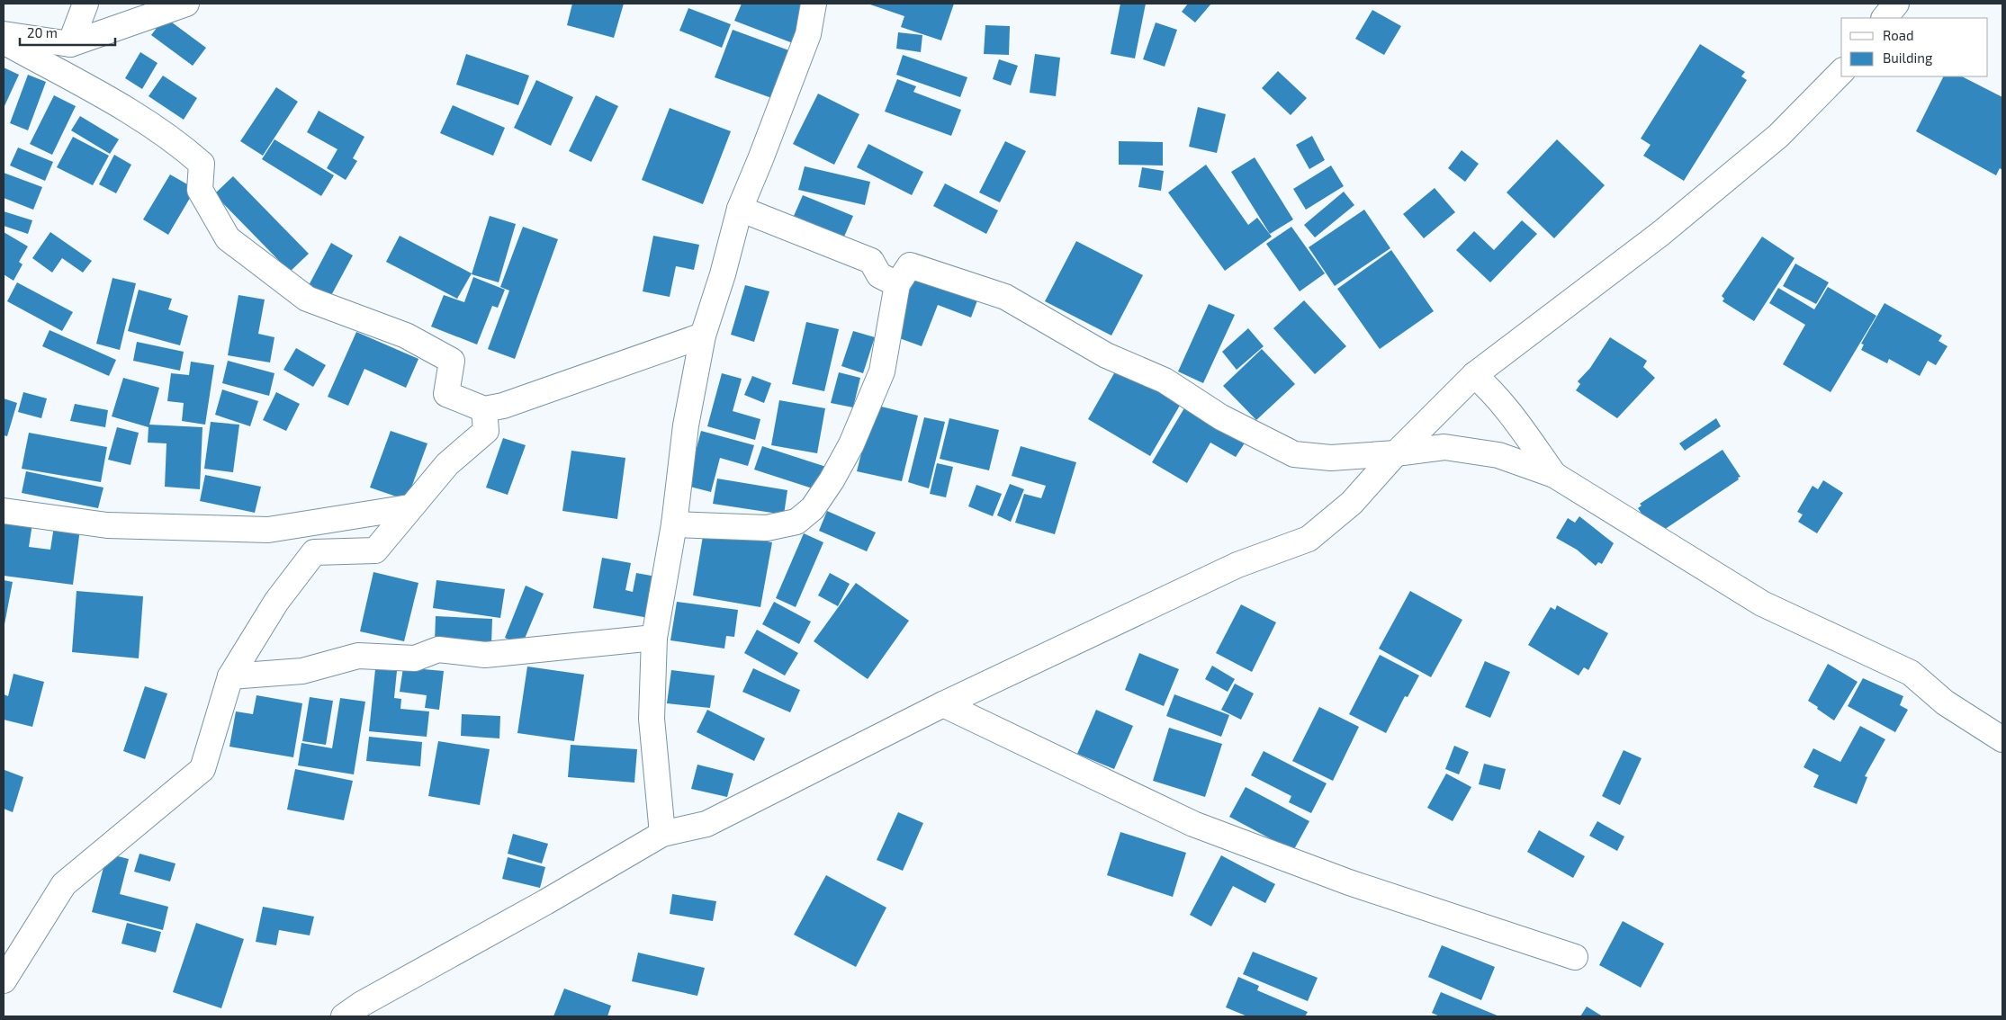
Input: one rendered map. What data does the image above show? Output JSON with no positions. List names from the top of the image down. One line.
{"legend":["Road","Building"],"scale_bar":"20 m"}
